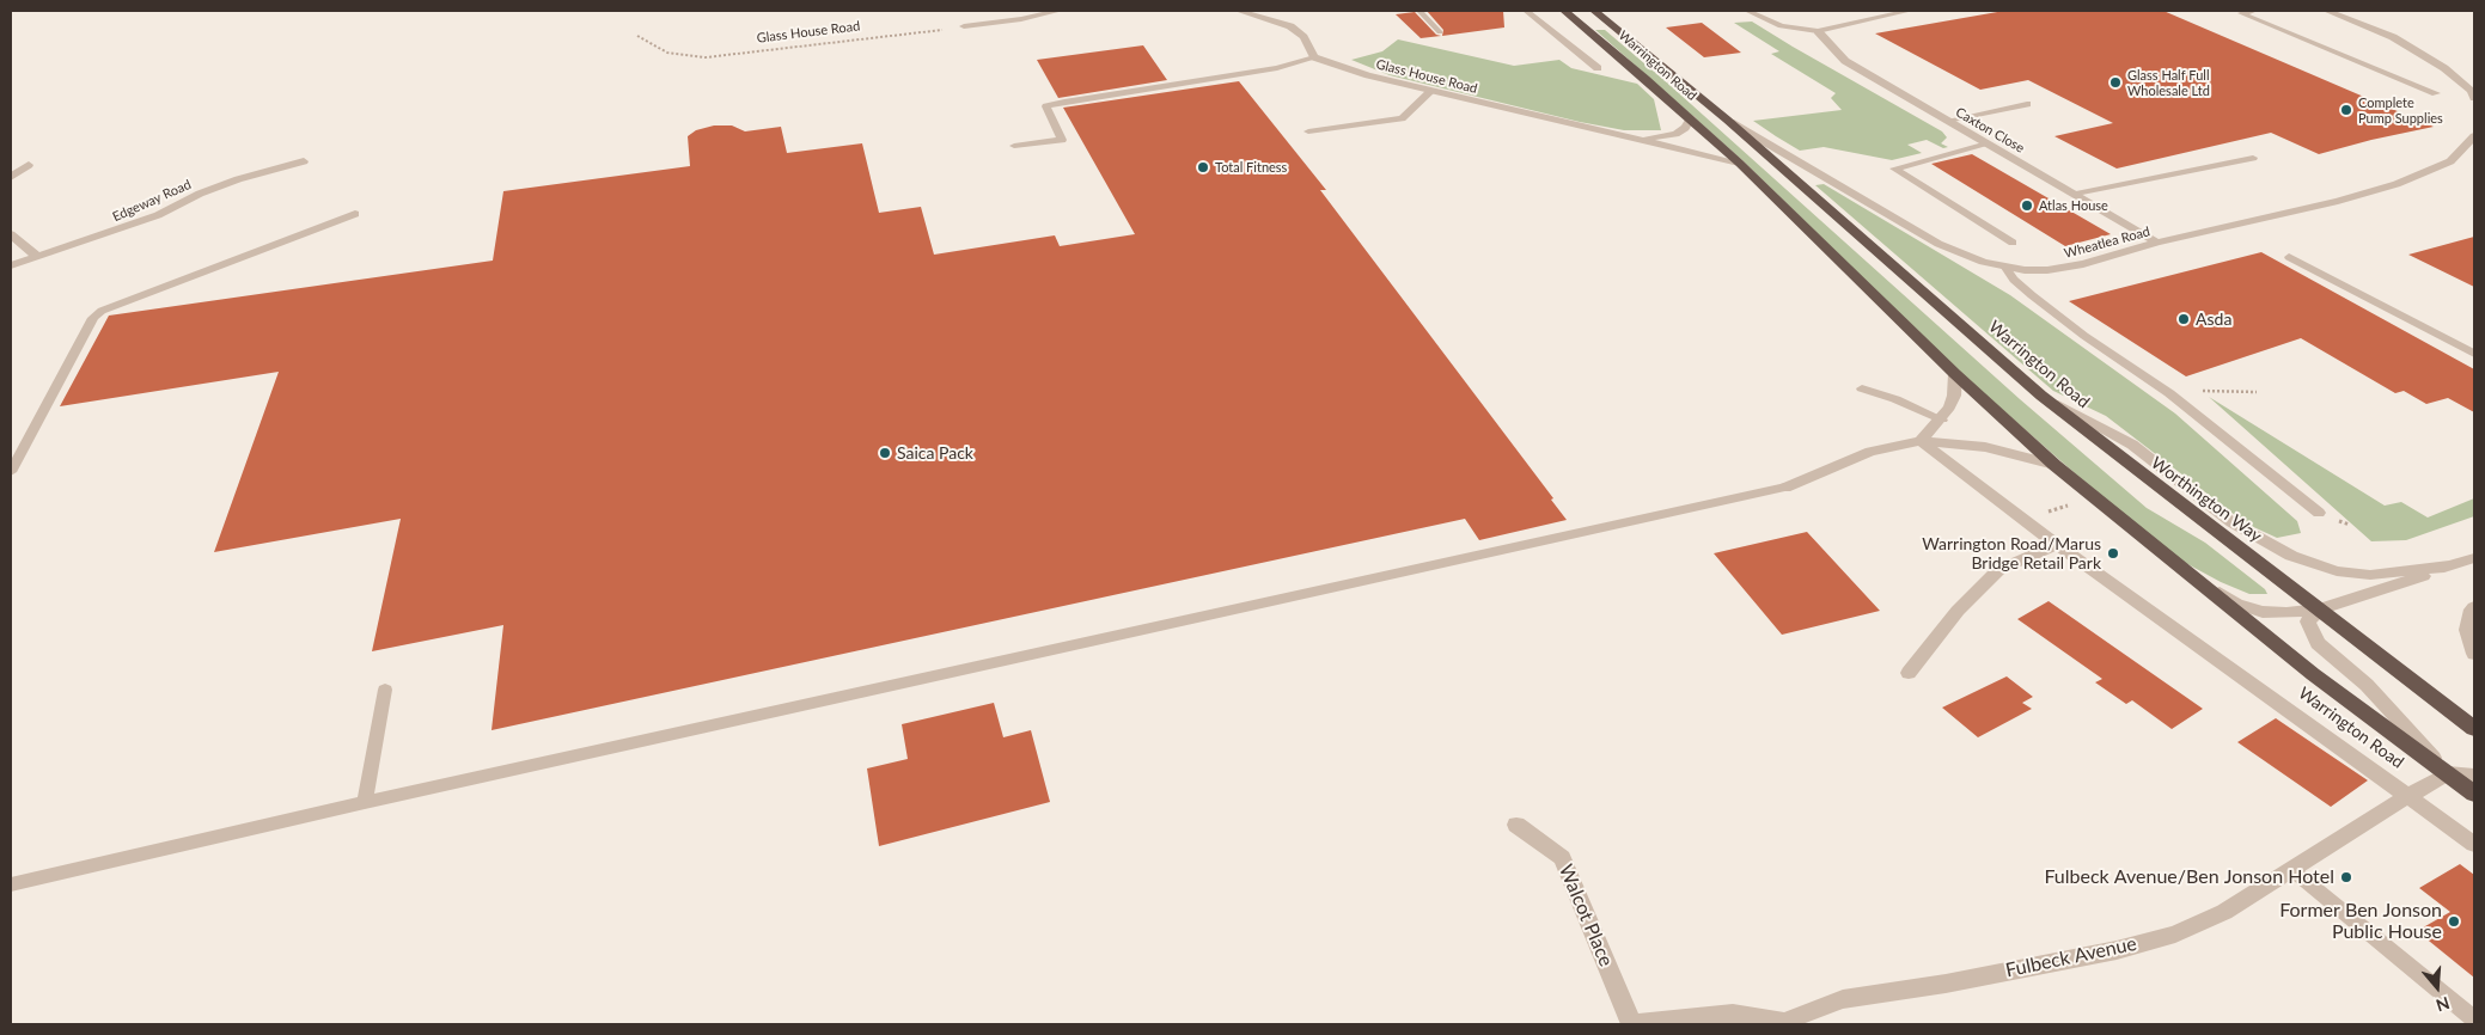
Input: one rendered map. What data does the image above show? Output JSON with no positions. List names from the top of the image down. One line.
{"streets":{"highway":["Warrington Road"],"street":["Glass House Road","Caxton Close","Edgeway Road","Wheatlea Road","Worthington Way","Walcot Place","Fulbeck Avenue"]},"crossings":[["Glass House Road","Warrington Road"],["Warrington Road","Wheatlea Road"],["Warrington Road","Worthington Way"],["Warrington Road","Fulbeck Avenue"],["Caxton Close","Wheatlea Road"],["Walcot Place","Fulbeck Avenue"]],"places":["Glass Half Full Wholesale Ltd","Complete Pump Supplies","Total Fitness","Atlas House","Asda","Saica Pack","Warrington Road/Marus Bridge Retail Park","Fulbeck Avenue/Ben Jonson Hotel","Former Ben Jonson Public House"],"north":"bottom"}
